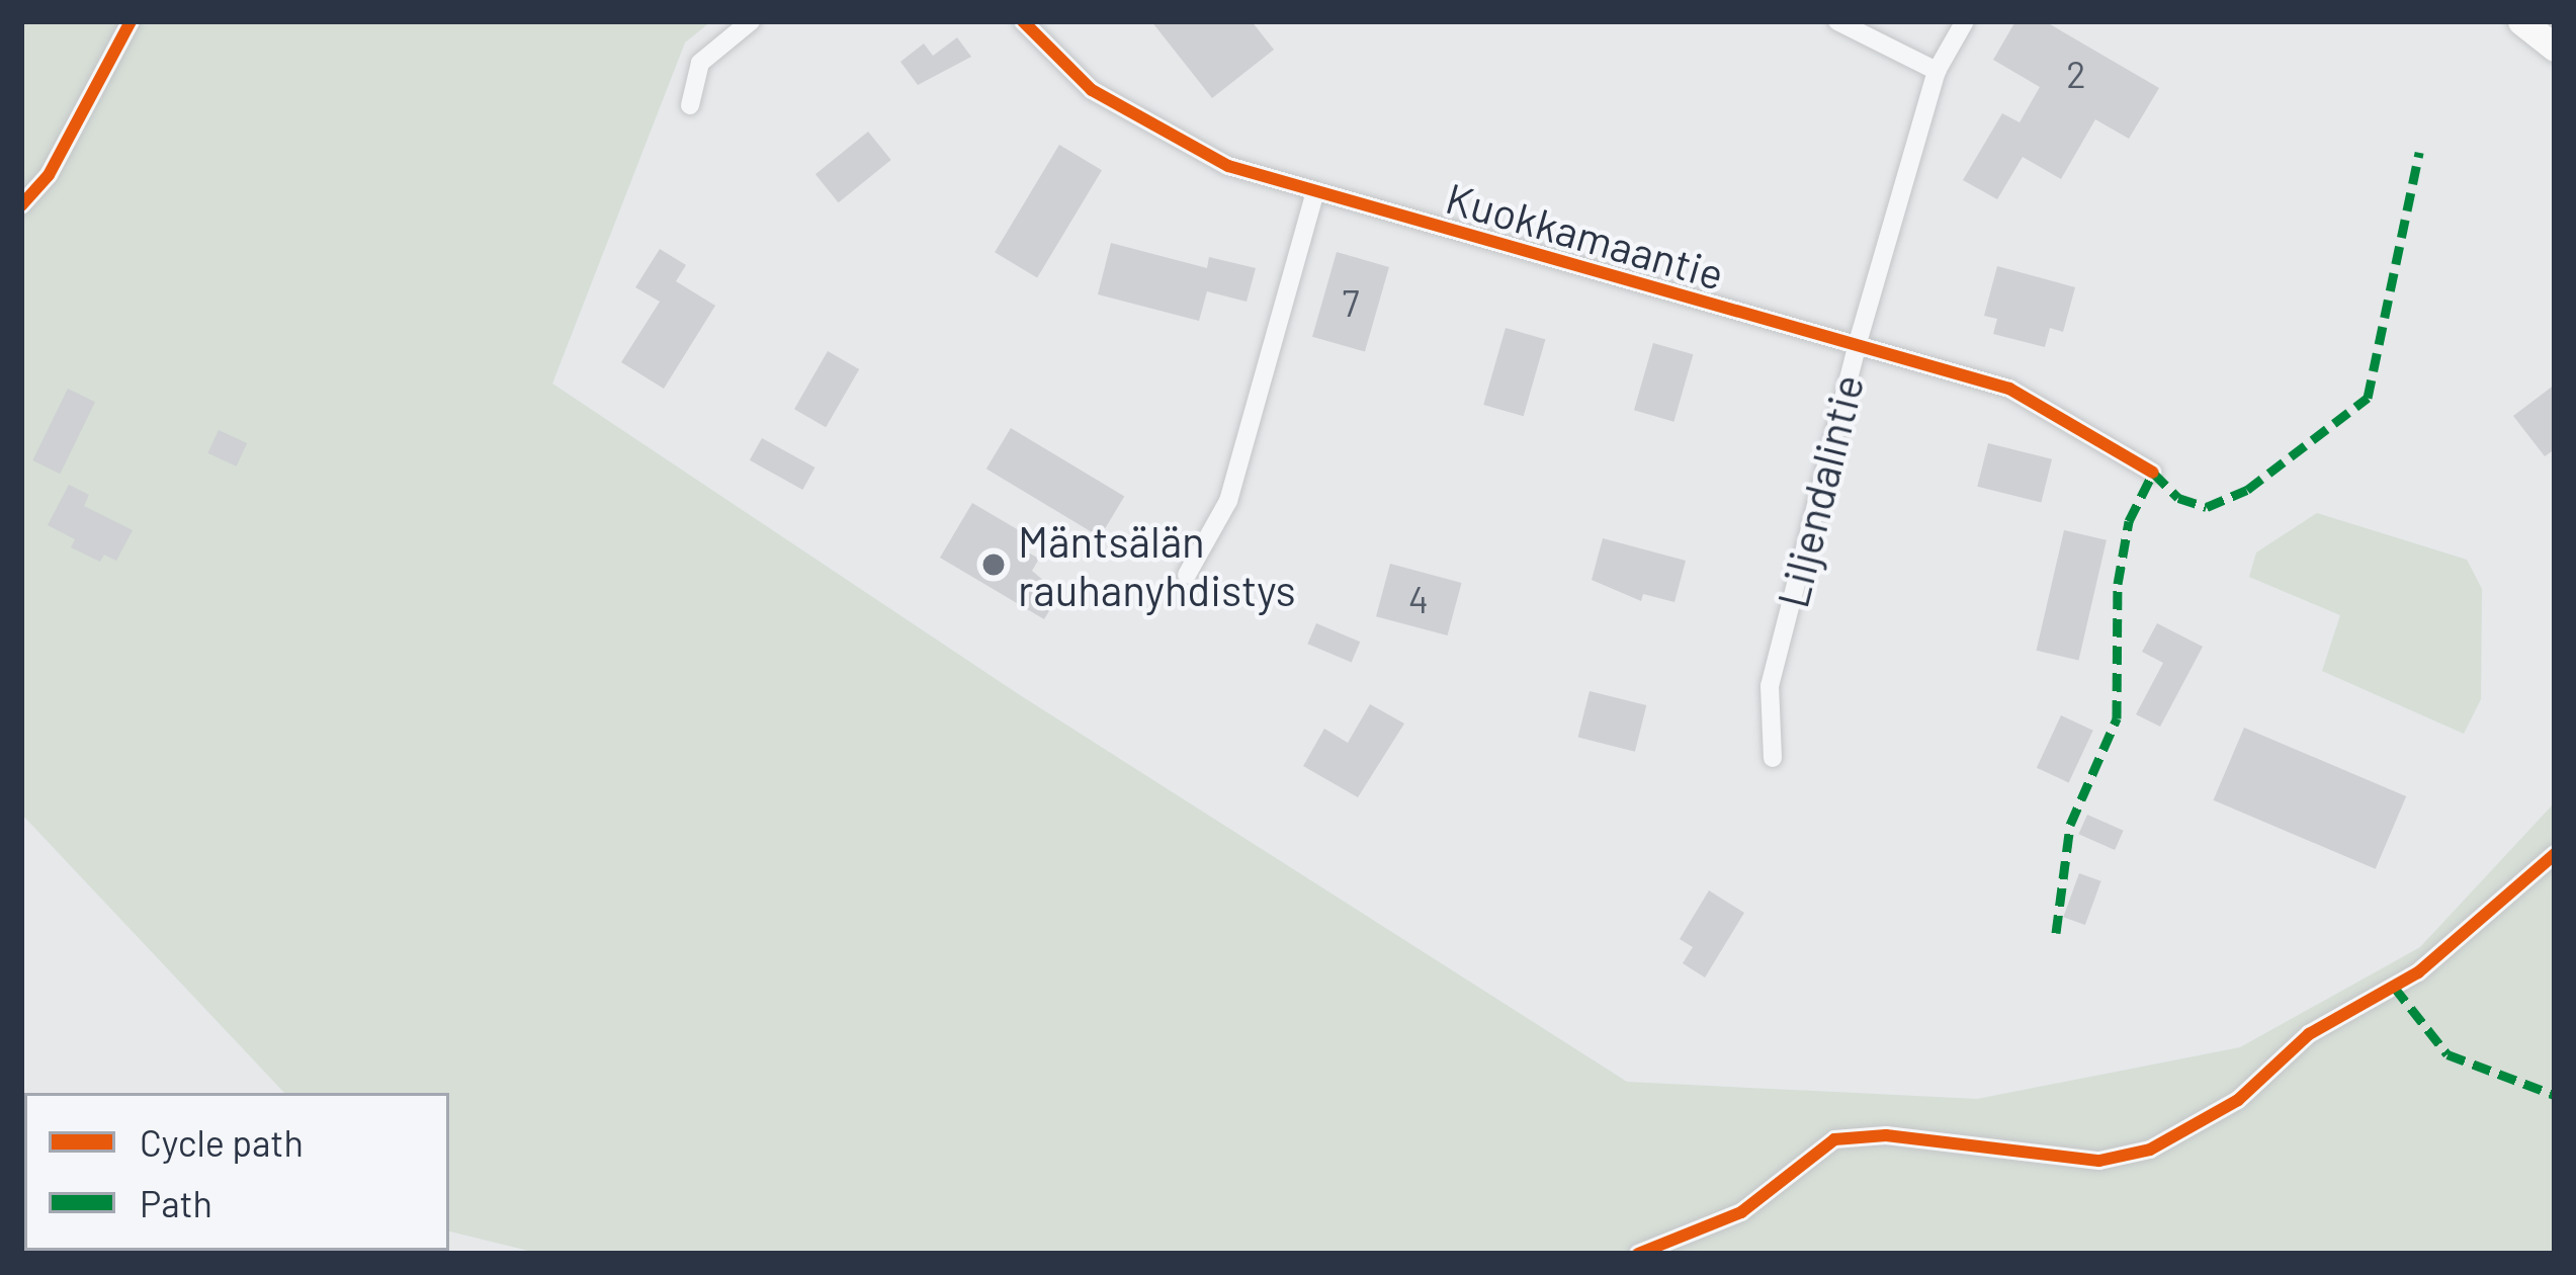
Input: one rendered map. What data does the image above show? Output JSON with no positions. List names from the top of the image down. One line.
{"streets":{"street":["Kuokkamaantie","Liljendalintie"]},"crossings":[["Kuokkamaantie","Liljendalintie"]],"places":["Mäntsälän rauhanyhdistys"],"house_numbers":["2","7","4"],"legend":["Cycle path","Path"]}
